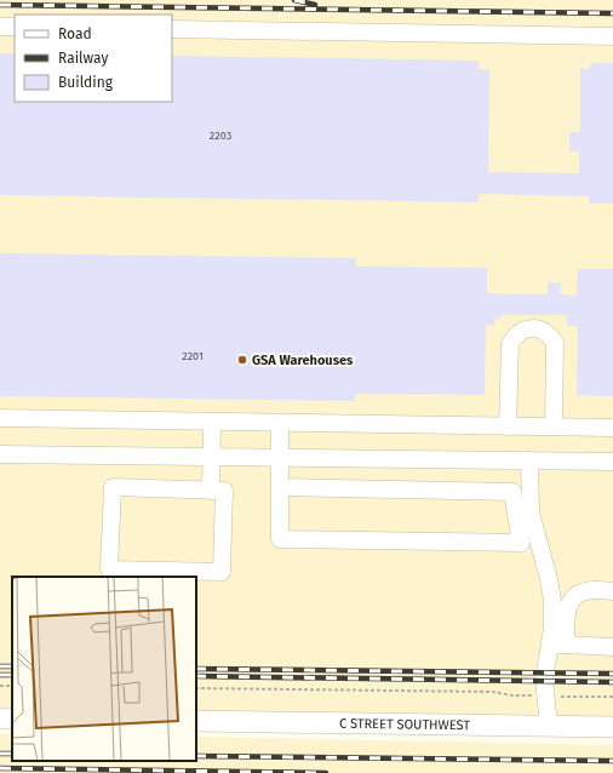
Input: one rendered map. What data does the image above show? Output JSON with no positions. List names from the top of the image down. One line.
{"streets":{"main road":["C STREET SOUTHWEST"]},"places":["GSA Warehouses"],"house_numbers":["2203","2201"],"legend":["Road","Railway","Building"]}
